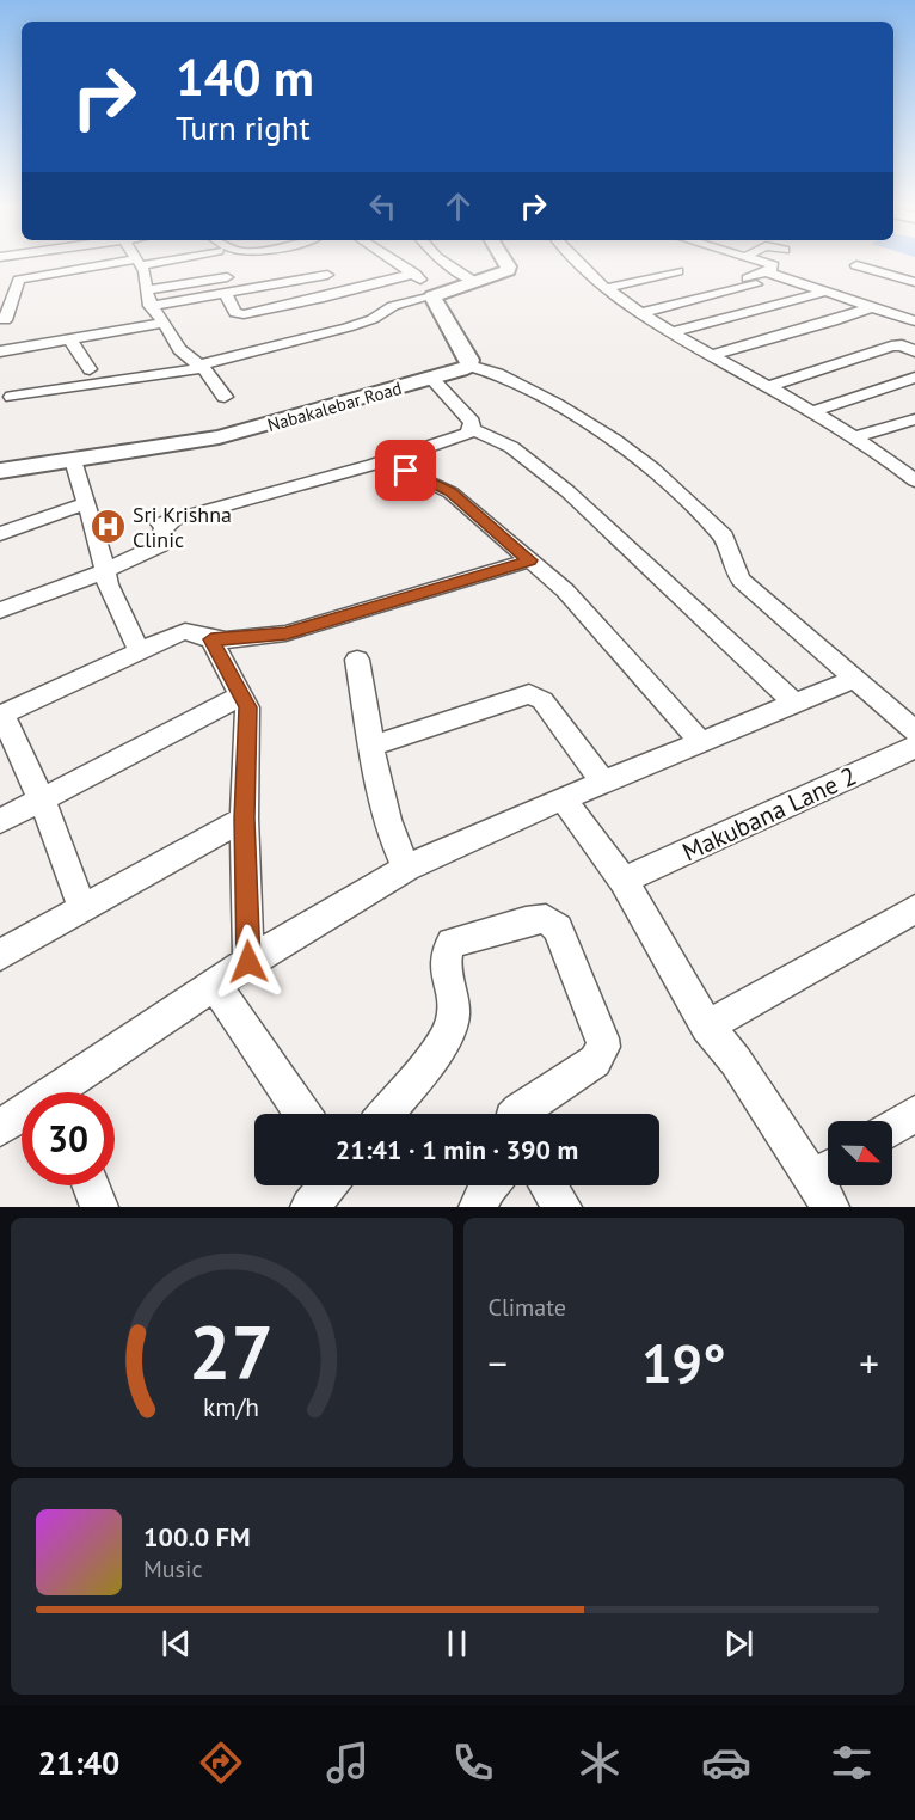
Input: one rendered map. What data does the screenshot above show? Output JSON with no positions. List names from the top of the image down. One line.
{"streets":{"main road":["Nabakalebar Road"],"street":["Makubana Lane 2"]},"places":{"hospital":["Sri Krishna Clinic"]},"north":"bottom right","page":{"turn":["140 m","Turn right"],"limit":"30","trip":"21:41 · 1 min · 390 m","tile":"Climate","heat":["−","19°","+"],"song":["100.0 FM","Music"],"tabs":"21:40","gauge":["27","km/h"]}}
